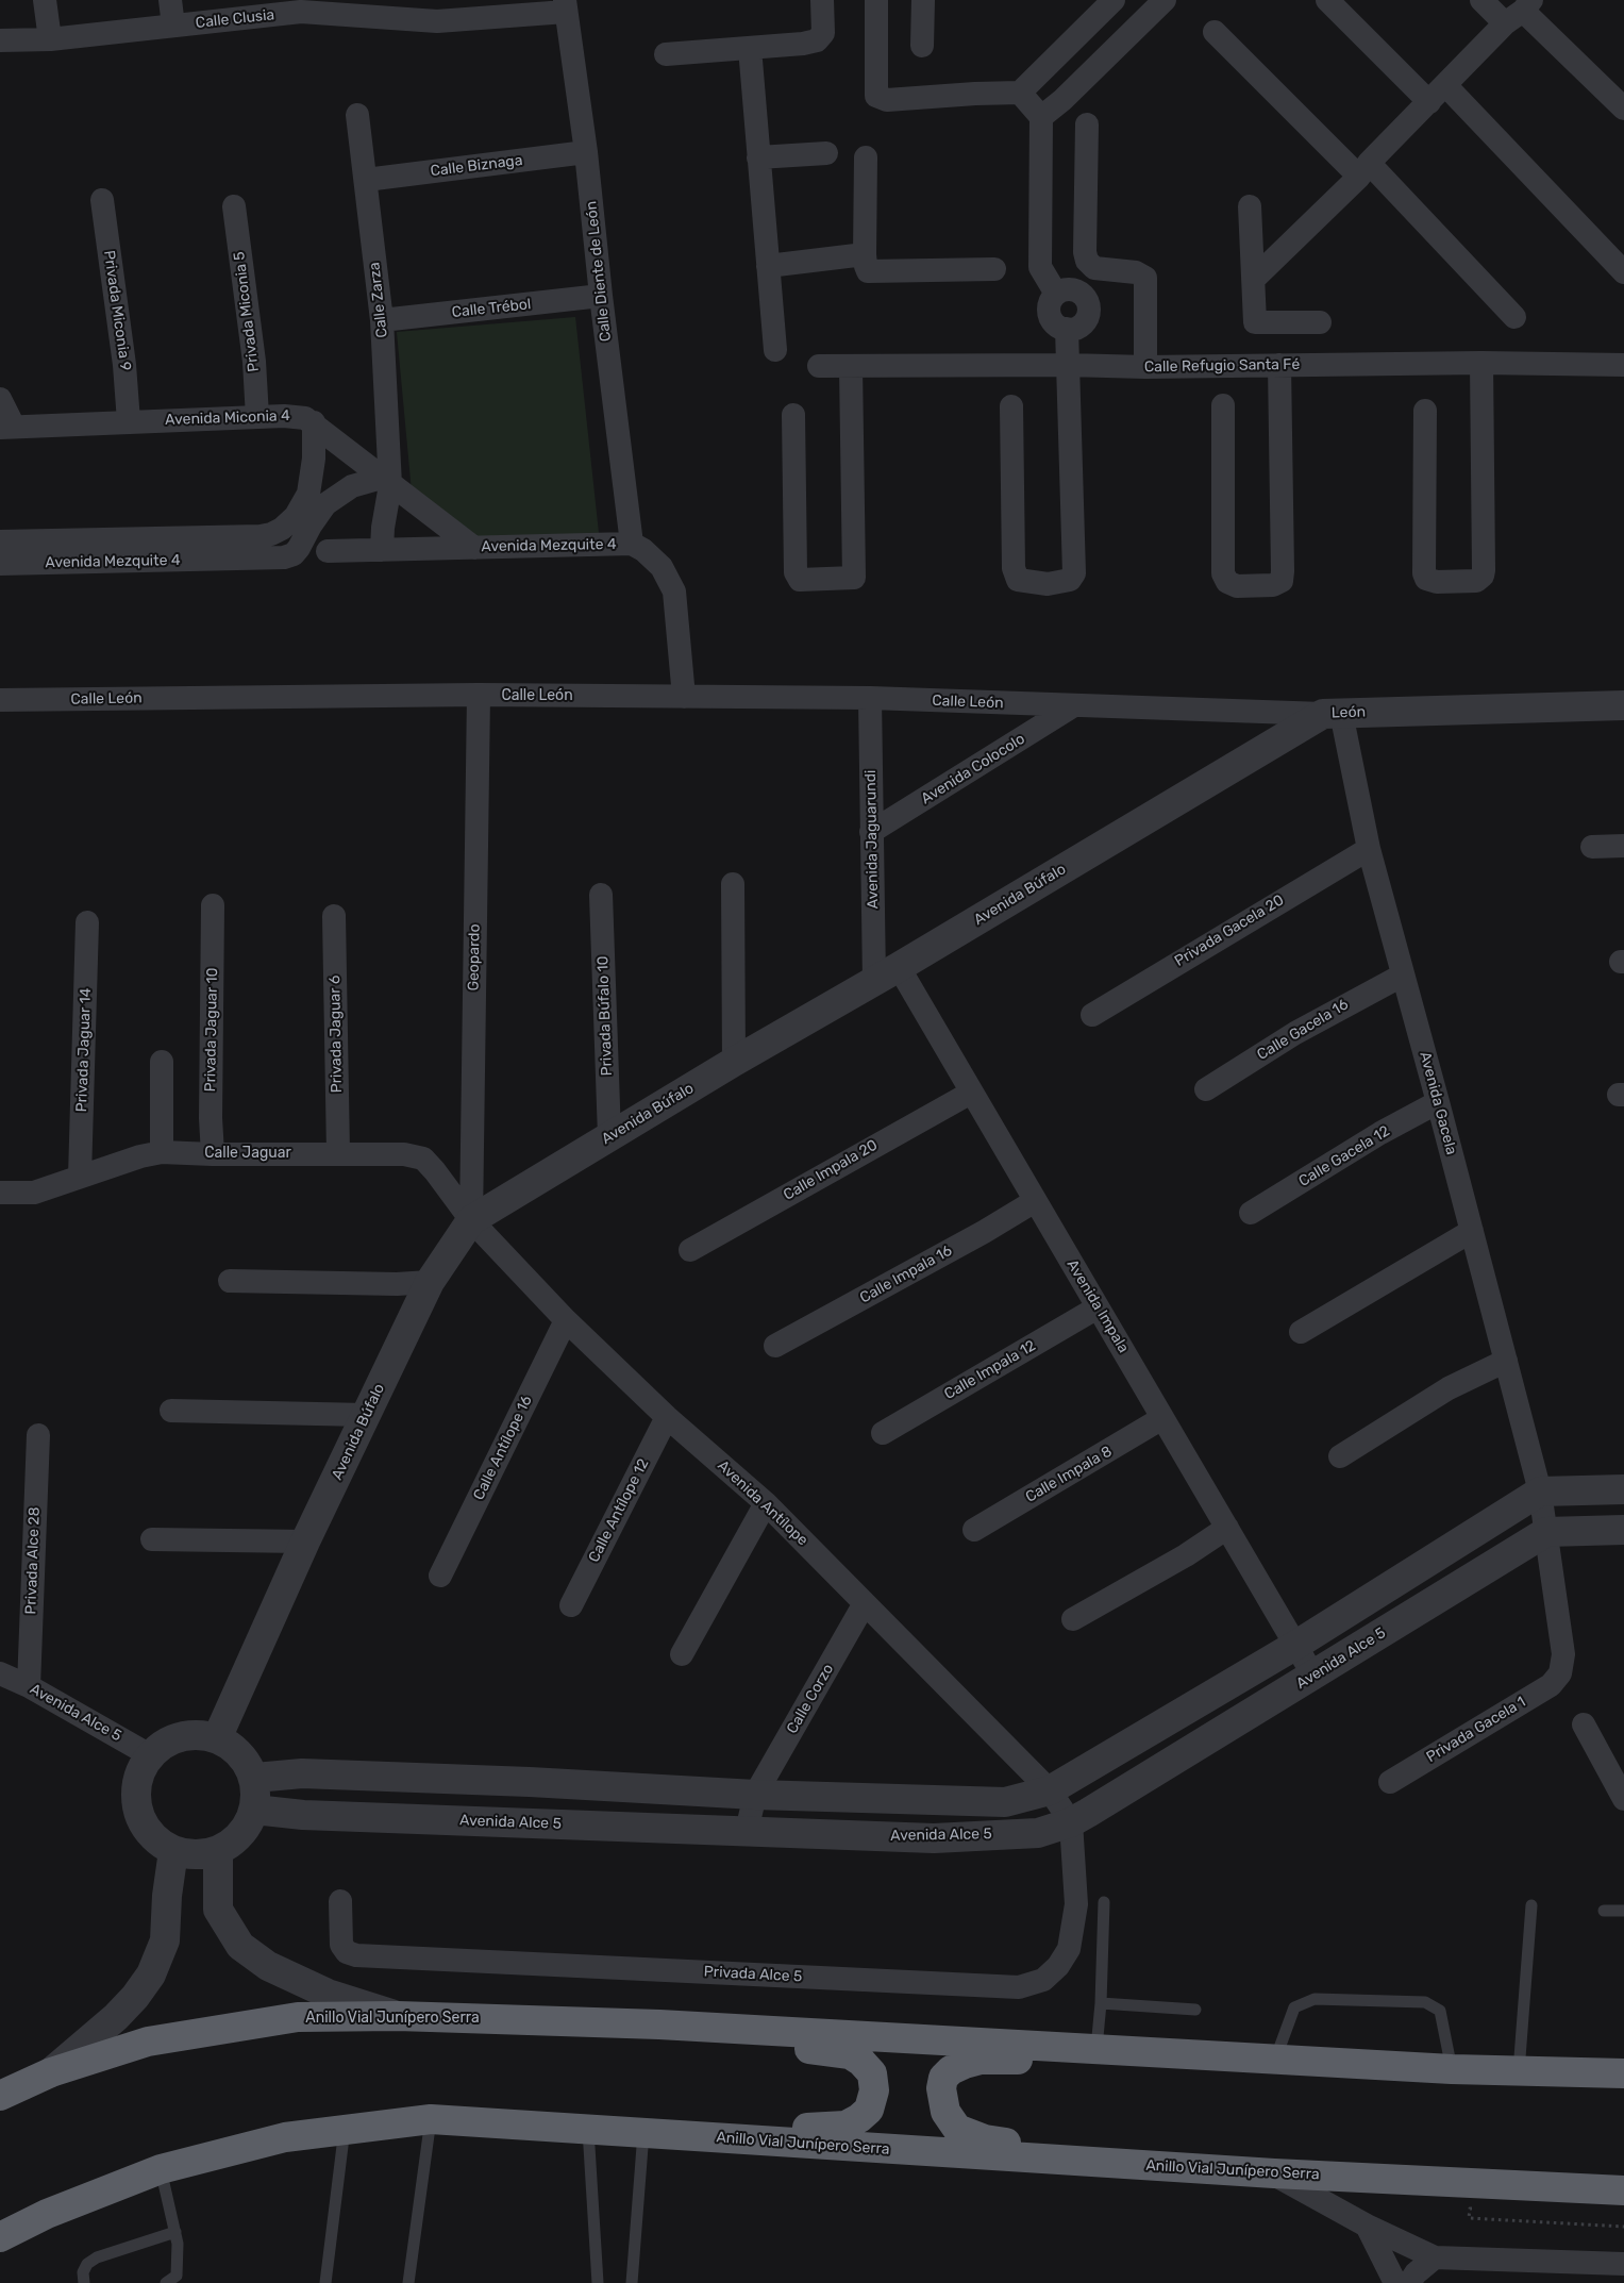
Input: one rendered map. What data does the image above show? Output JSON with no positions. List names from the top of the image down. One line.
{"streets":{"highway":["Anillo Vial Junípero Serra"],"street":["Calle Clusia","Calle Biznaga","Calle Diente de León","Calle Zarza","Calle Trébol","Privada Miconia 9","Privada Miconia 5","Calle Refugio Santa Fé","Avenida Miconia 4","Avenida Mezquite 4","Calle León","León","Avenida Colocolo","Avenida Jaguarundi","Avenida Búfalo","Privada Gacela 20","Geopardo","Privada Búfalo 10","Privada Jaguar 10","Calle Gacela 16","Privada Jaguar 6","Privada Jaguar 14","Avenida Gacela","Calle Jaguar","Calle Gacela 12","Calle Impala 20","Calle Impala 16","Avenida Impala","Calle Impala 12","Calle Antílope 16","Calle Impala 8","Avenida Antílope","Calle Antílope 12","Privada Alce 28","Avenida Alce 5","Calle Corzo","Privada Gacela 1","Privada Alce 5"]},"crossings":[["Calle Clusia","Calle Diente de León"],["Calle Biznaga","Calle Diente de León"],["Calle Biznaga","Calle Zarza"],["Calle Diente de León","Calle Trébol"],["Calle Diente de León","Avenida Mezquite 4"],["Calle Zarza","Calle Trébol"],["Calle Zarza","Avenida Miconia 4"],["Calle Zarza","Avenida Mezquite 4"],["Privada Miconia 9","Avenida Miconia 4"],["Privada Miconia 5","Avenida Miconia 4"],["Avenida Miconia 4","Avenida Mezquite 4"],["Avenida Mezquite 4","Calle León"],["Calle León","León"],["Calle León","Avenida Colocolo"],["Calle León","Avenida Jaguarundi"],["Calle León","Geopardo"],["León","Avenida Colocolo"],["León","Avenida Búfalo"],["León","Avenida Gacela"],["Avenida Colocolo","Avenida Jaguarundi"],["Avenida Jaguarundi","Avenida Búfalo"],["Avenida Búfalo","Geopardo"],["Avenida Búfalo","Privada Búfalo 10"],["Avenida Búfalo","Avenida Gacela"],["Avenida Búfalo","Calle Jaguar"],["Avenida Búfalo","Avenida Impala"],["Avenida Búfalo","Avenida Antílope"],["Avenida Búfalo","Avenida Alce 5"],["Privada Gacela 20","Avenida Gacela"],["Geopardo","Calle Jaguar"],["Geopardo","Avenida Antílope"],["Privada Jaguar 10","Calle Jaguar"],["Calle Gacela 16","Avenida Gacela"],["Privada Jaguar 6","Calle Jaguar"],["Privada Jaguar 14","Calle Jaguar"],["Avenida Gacela","Calle Gacela 12"],["Avenida Gacela","Avenida Alce 5"],["Avenida Gacela","Privada Gacela 1"],["Calle Jaguar","Avenida Antílope"],["Calle Impala 20","Avenida Impala"],["Calle Impala 16","Avenida Impala"],["Avenida Impala","Calle Impala 12"],["Avenida Impala","Calle Impala 8"],["Avenida Impala","Avenida Alce 5"],["Calle Antílope 16","Avenida Antílope"],["Avenida Antílope","Calle Antílope 12"],["Avenida Antílope","Avenida Alce 5"],["Avenida Antílope","Calle Corzo"],["Avenida Antílope","Privada Alce 5"],["Privada Alce 28","Avenida Alce 5"],["Avenida Alce 5","Calle Corzo"],["Avenida Alce 5","Privada Alce 5"]]}
